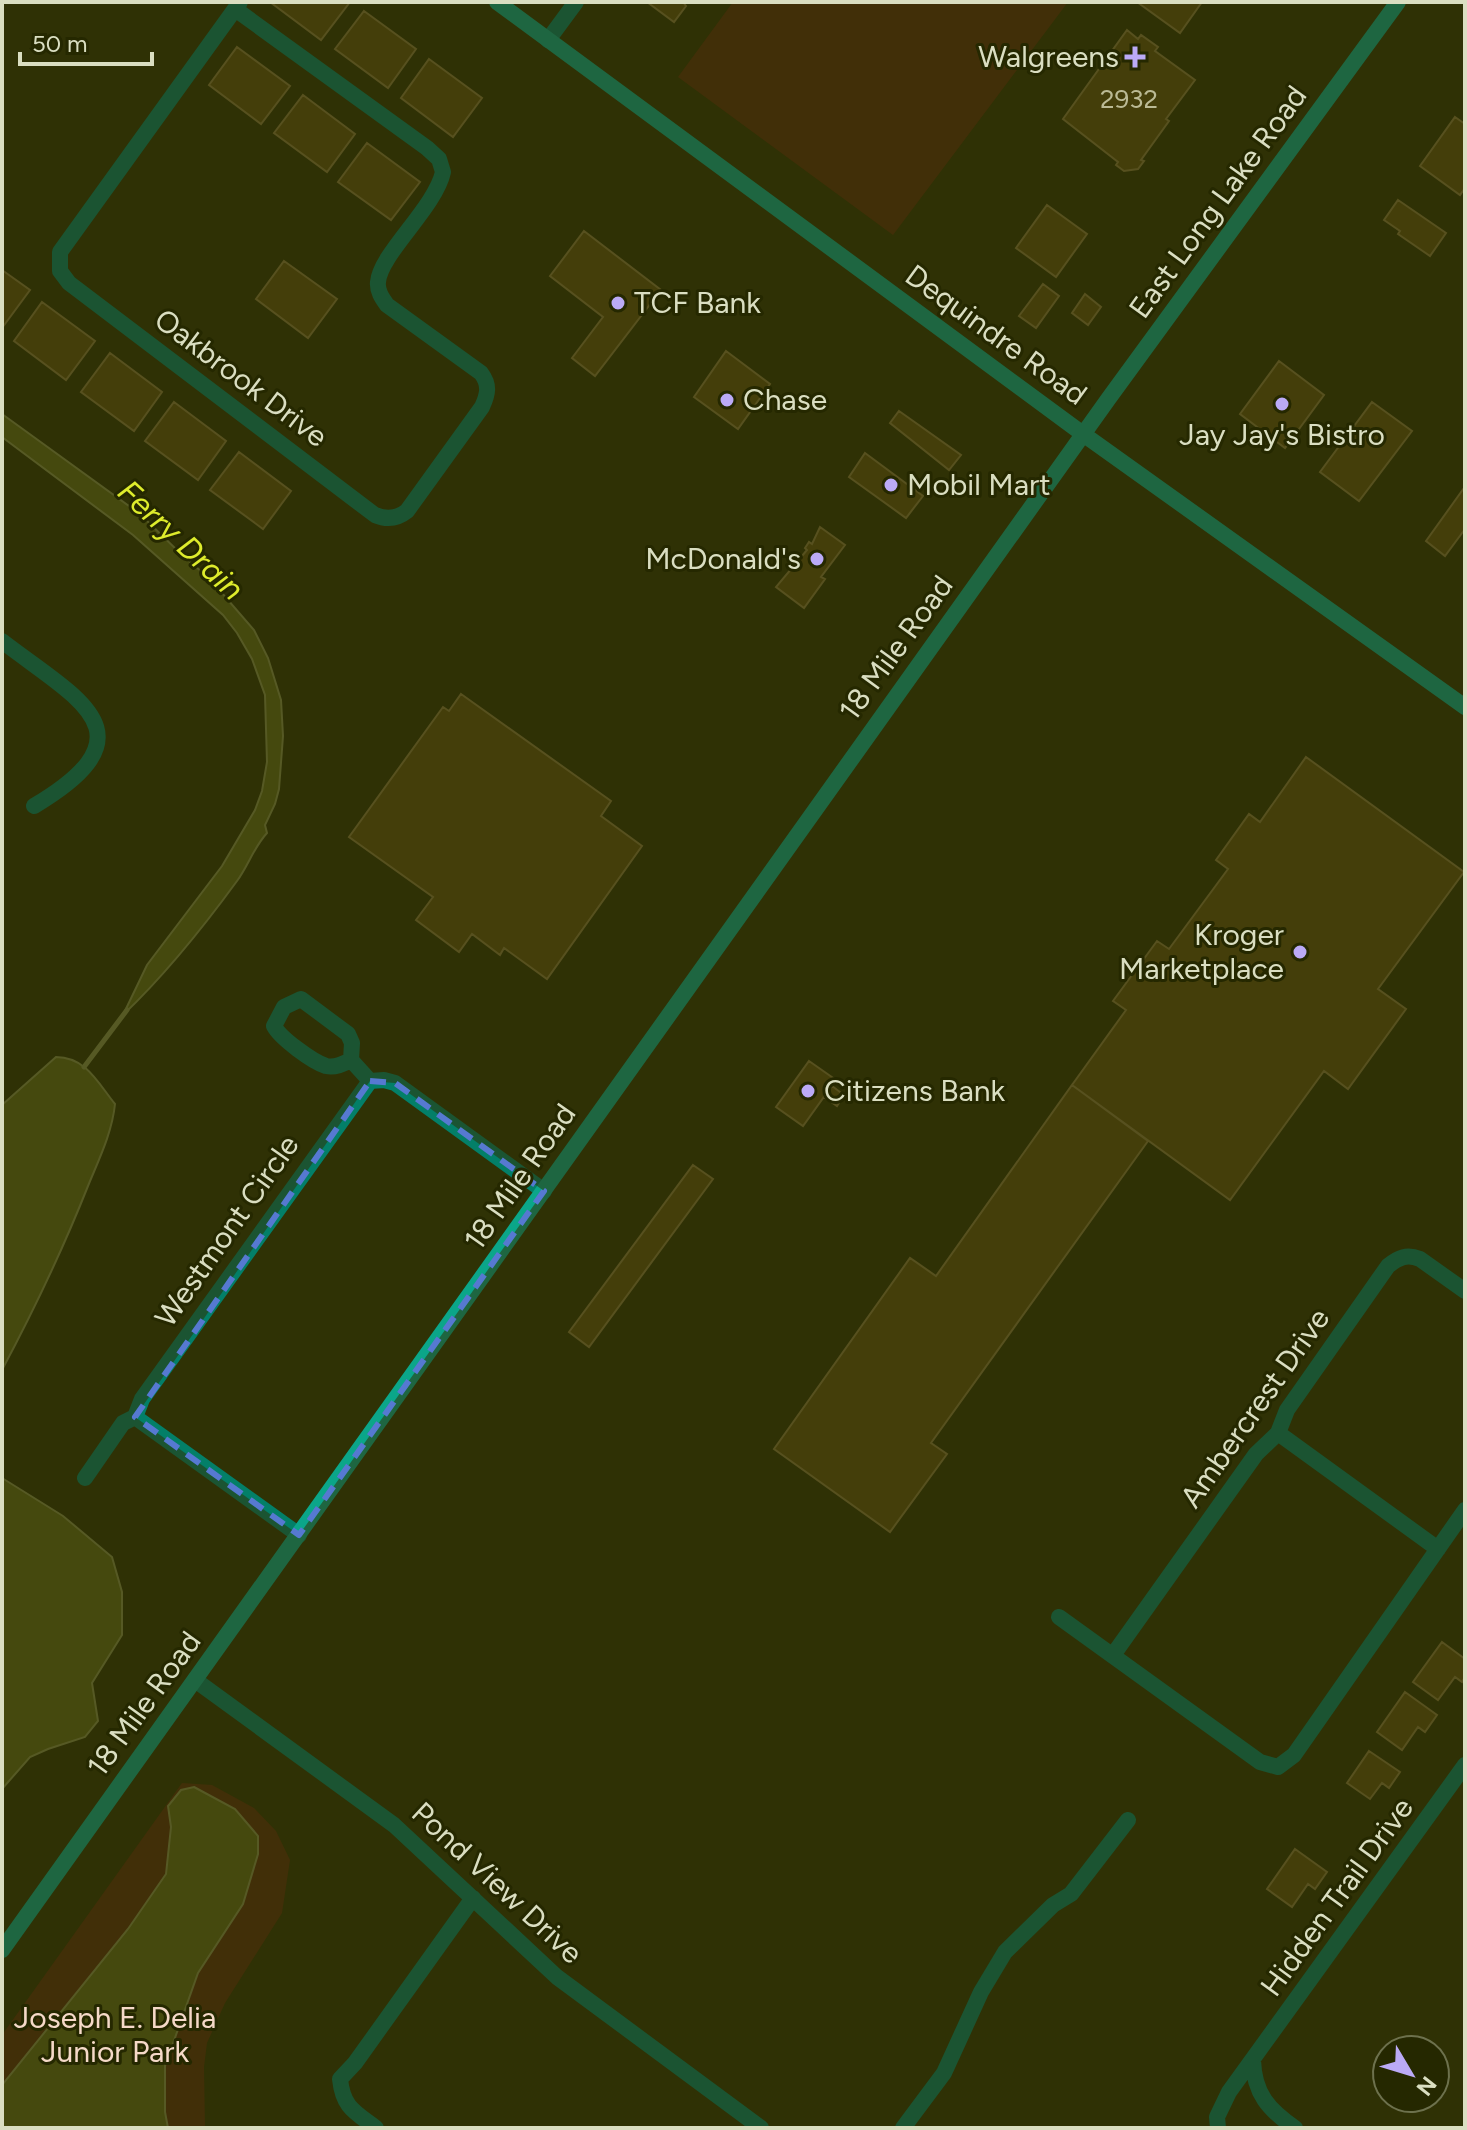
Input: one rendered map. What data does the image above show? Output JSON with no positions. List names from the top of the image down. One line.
{"streets":{"main road":["East Long Lake Road","Dequindre Road","18 Mile Road"],"street":["Oakbrook Drive","Westmont Circle","Ambercrest Drive","Pond View Drive","Hidden Trail Drive"]},"crossings":[["East Long Lake Road","Dequindre Road"],["East Long Lake Road","18 Mile Road"],["Dequindre Road","18 Mile Road"],["18 Mile Road","Pond View Drive"]],"water":["Ferry Drain"],"parks":["Joseph E. Delia Junior Park"],"places":{"health":["Walgreens"],"other":["TCF Bank","Chase","Jay Jay's Bistro","Mobil Mart","McDonald's","Kroger Marketplace","Citizens Bank"]},"house_numbers":["2932"],"scale_bar":"50 m","north":"bottom right"}
